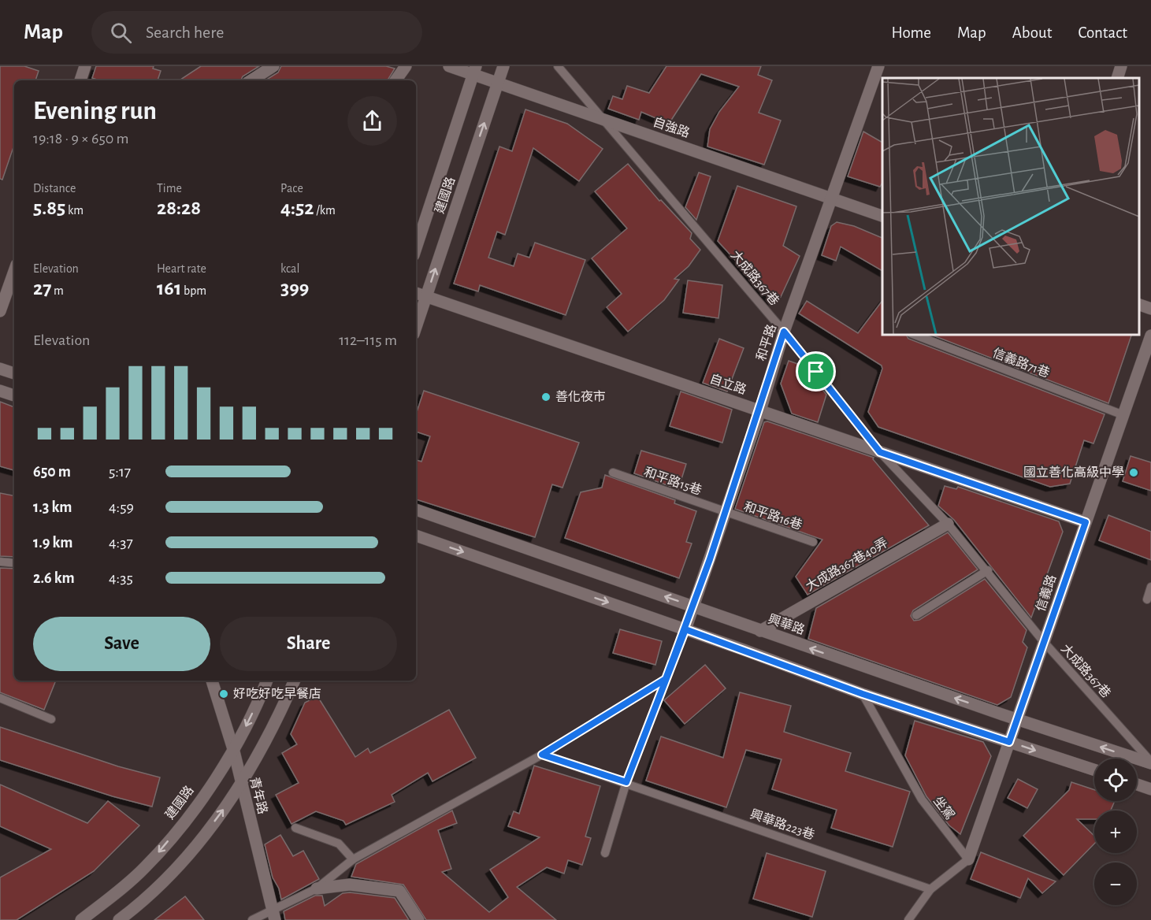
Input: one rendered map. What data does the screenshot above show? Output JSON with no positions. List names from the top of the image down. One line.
{"streets":{"street":["自強路","建國路","和平路","自立路","大成路367巷40弄","信義路","興華路","青年路"],"lane":["大成路367巷","信義路71巷","和平路15巷","和平路16巷","坐駕","興華路223巷"]},"crossings":[["自強路","建國路"],["自強路","大成路367巷"],["自強路","和平路"],["建國路","自立路"],["建國路","青年路"],["大成路367巷","和平路"],["大成路367巷","自立路"],["大成路367巷","大成路367巷40弄"],["大成路367巷","信義路"],["大成路367巷","興華路"],["和平路","自立路"],["和平路","和平路15巷"],["和平路","和平路16巷"],["和平路","興華路"],["信義路71巷","信義路"],["自立路","信義路"],["和平路15巷","和平路16巷"],["大成路367巷40弄","興華路"],["信義路","興華路"],["信義路","坐駕"]],"places":["善化夜市","國立善化高級中學","好吃好吃早餐店"],"page":{"header":"Map","search":"Search here","nav":["Home","Map","About","Contact"],"heading":["Evening run","19:18 · 9 × 650 m"],"stats":[["Distance","5.85 km"],["Time","28:28"],["Pace","4:52 /km"],["Elevation","27 m"],["Heart rate","161 bpm"],["kcal","399"]],"chart":["Elevation","112–115 m"],"list":[{"name":"650 m","note":"5:17"},{"name":"1.3 km","note":"4:59"},{"name":"1.9 km","note":"4:37"},{"name":"2.6 km","note":"4:35"}],"buttons":["Save","Share"],"map_buttons":["+","−"]}}
